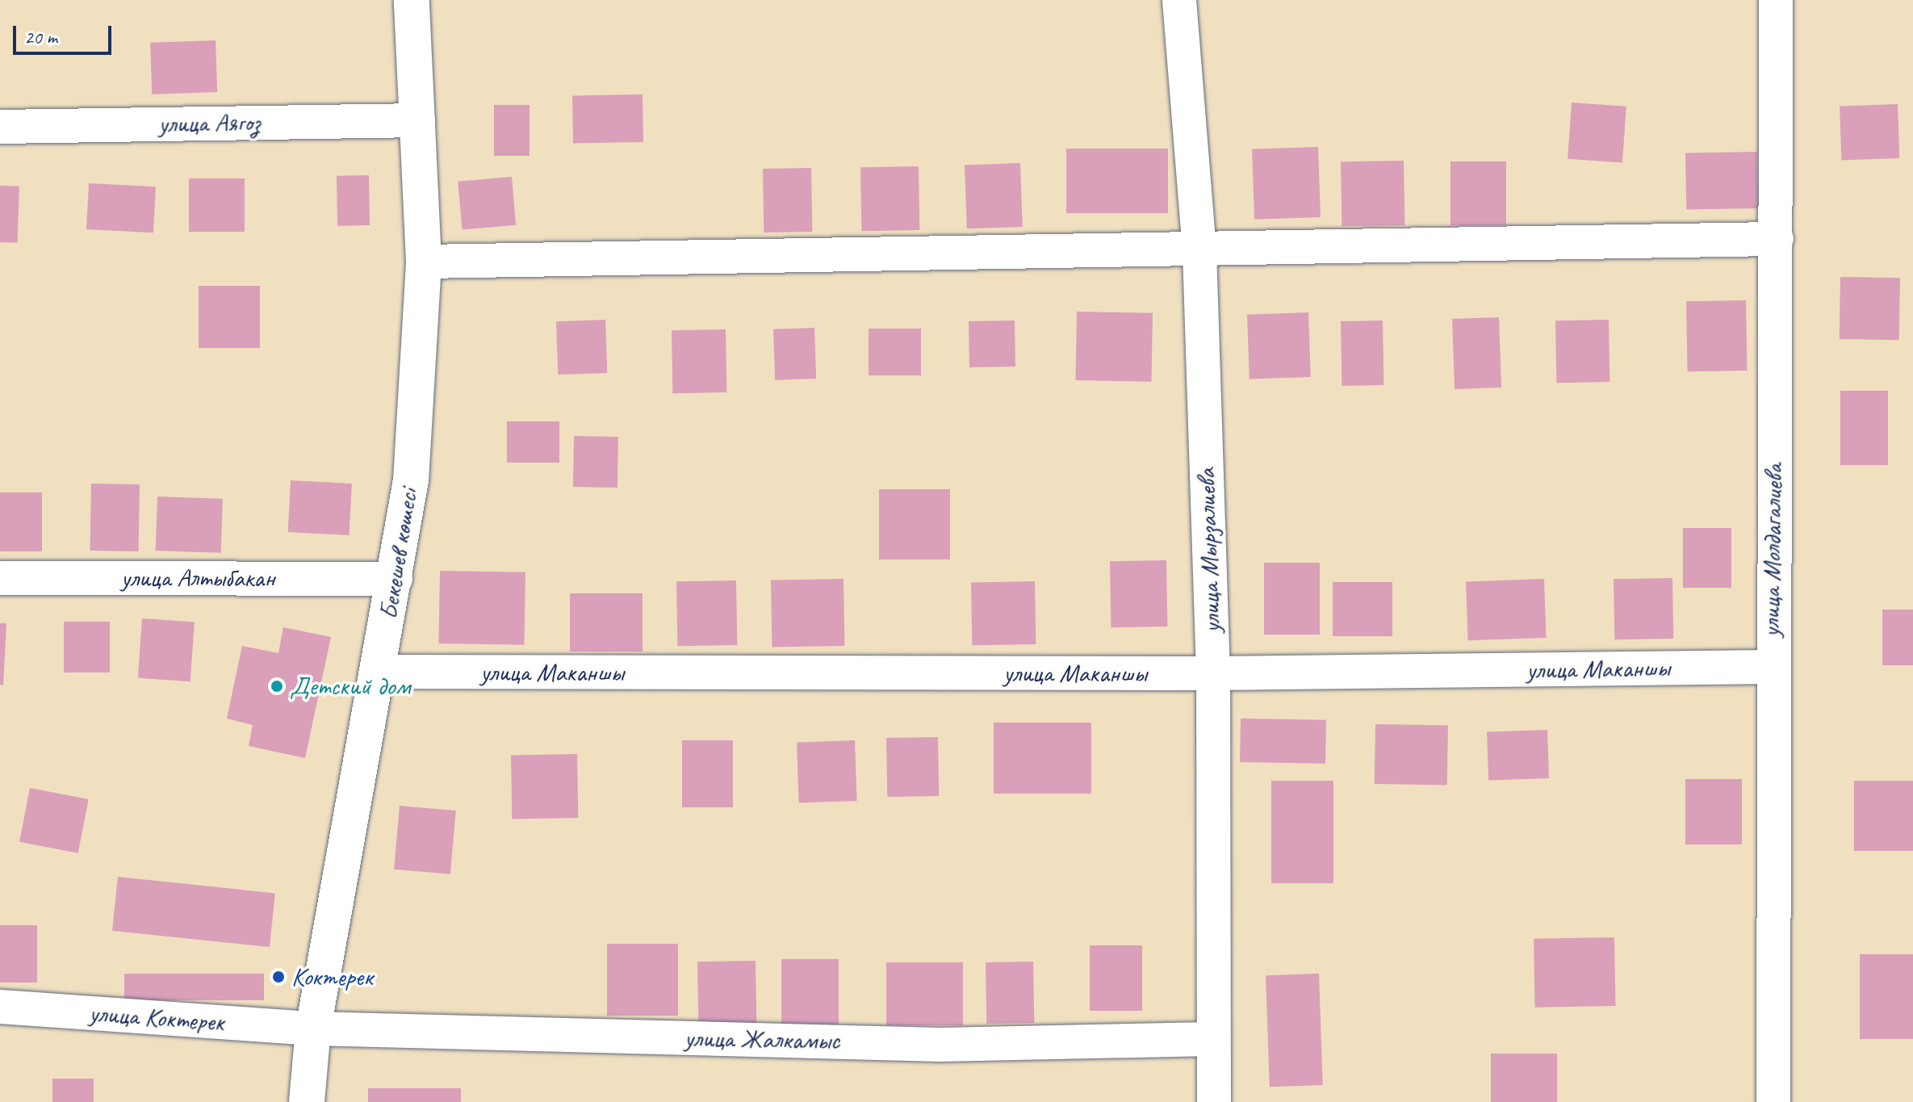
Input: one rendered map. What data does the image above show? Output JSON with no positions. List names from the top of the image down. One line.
{"streets":{"main road":["Бекешев көшесі"],"street":["улица Аягоз","улица Мырзалиева","улица Молдагалиева","улица Алтыбакан","улица Маканшы","улица Коктерек","улица Жалкамыс"]},"crossings":[["улица Аягоз","Бекешев көшесі"],["улица Мырзалиева","улица Маканшы"],["улица Мырзалиева","улица Жалкамыс"],["улица Молдагалиева","улица Маканшы"],["Бекешев көшесі","улица Алтыбакан"],["Бекешев көшесі","улица Маканшы"],["Бекешев көшесі","улица Коктерек"],["Бекешев көшесі","улица Жалкамыс"],["улица Коктерек","улица Жалкамыс"]],"places":["Детский дом","Коктерек"],"scale_bar":"20 m"}
